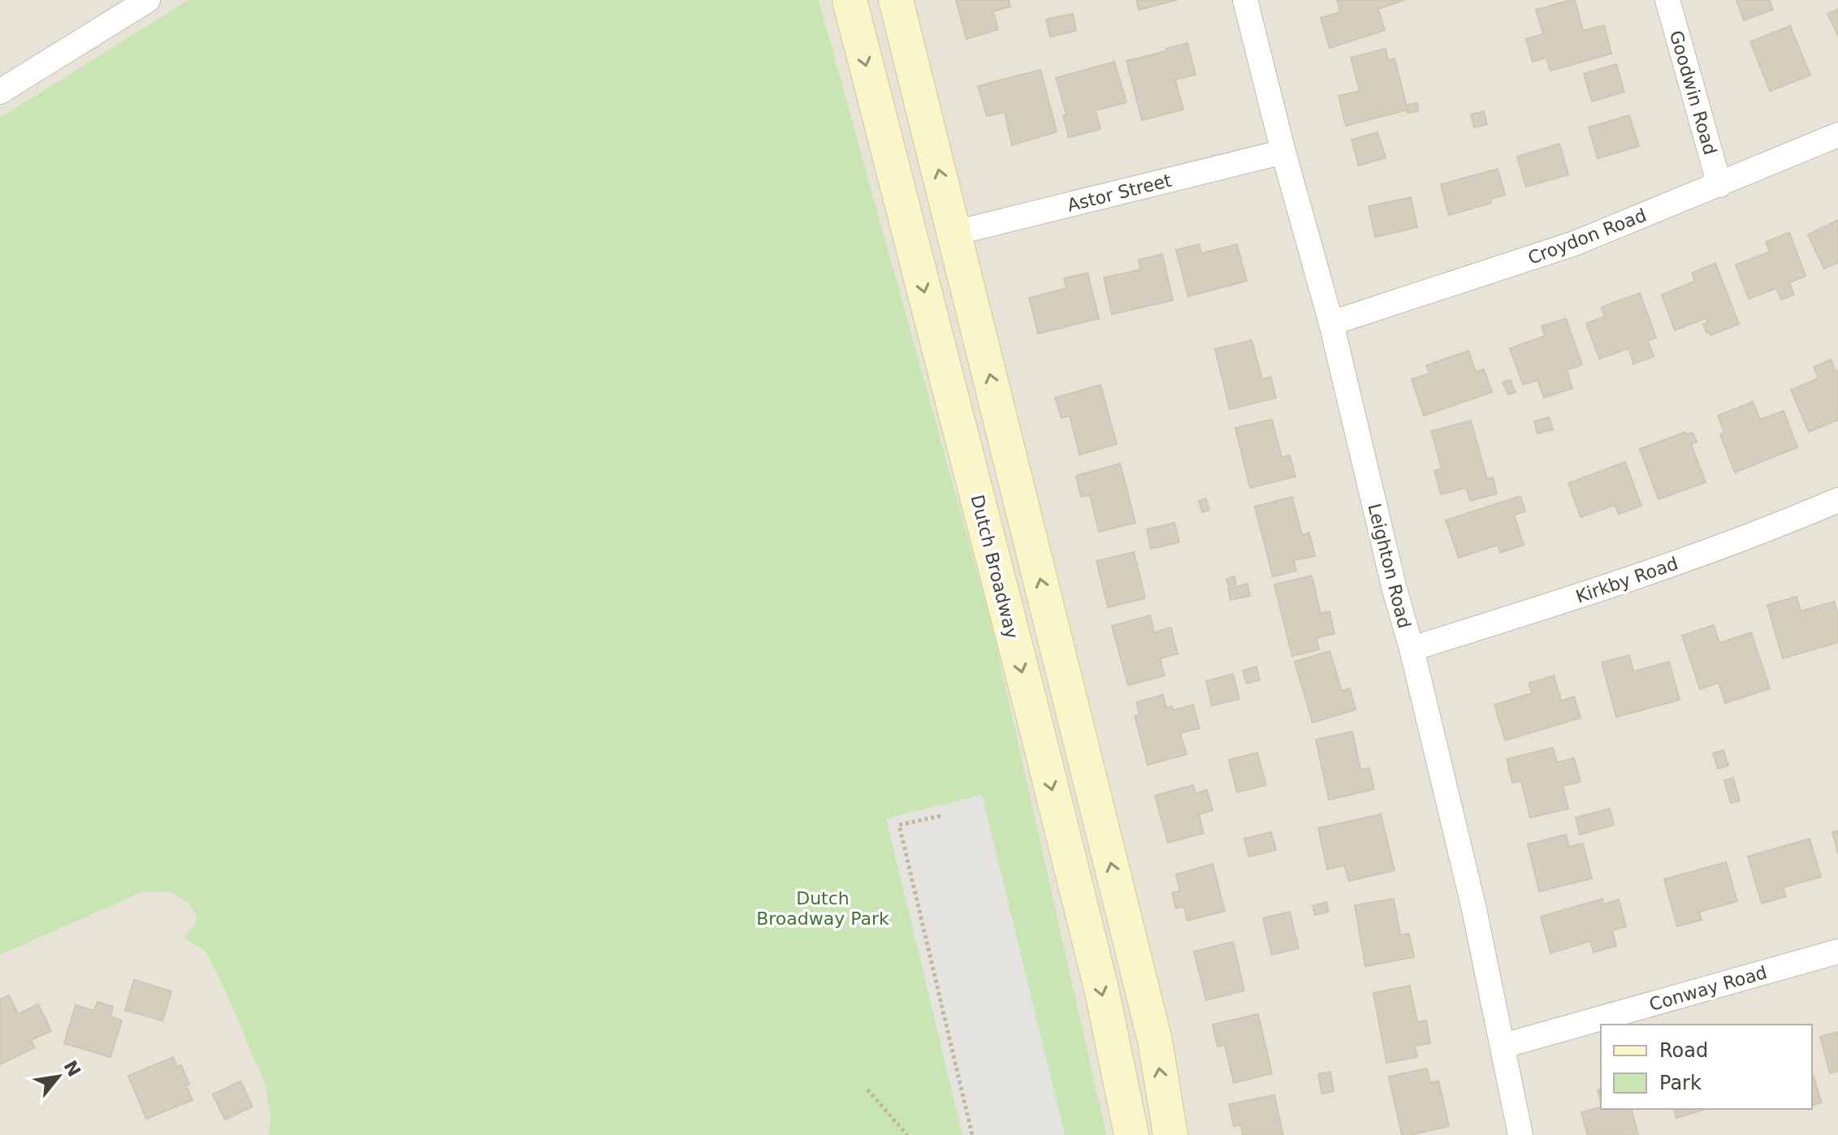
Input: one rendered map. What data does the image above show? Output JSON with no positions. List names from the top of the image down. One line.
{"streets":{"main road":["Dutch Broadway"],"street":["Goodwin Road","Astor Street","Croydon Road","Leighton Road","Kirkby Road","Conway Road"]},"crossings":[["Goodwin Road","Croydon Road"],["Astor Street","Leighton Road"],["Croydon Road","Leighton Road"],["Leighton Road","Kirkby Road"],["Leighton Road","Conway Road"]],"parks":["Dutch Broadway Park"],"legend":["Road","Park"],"north":"top right"}
